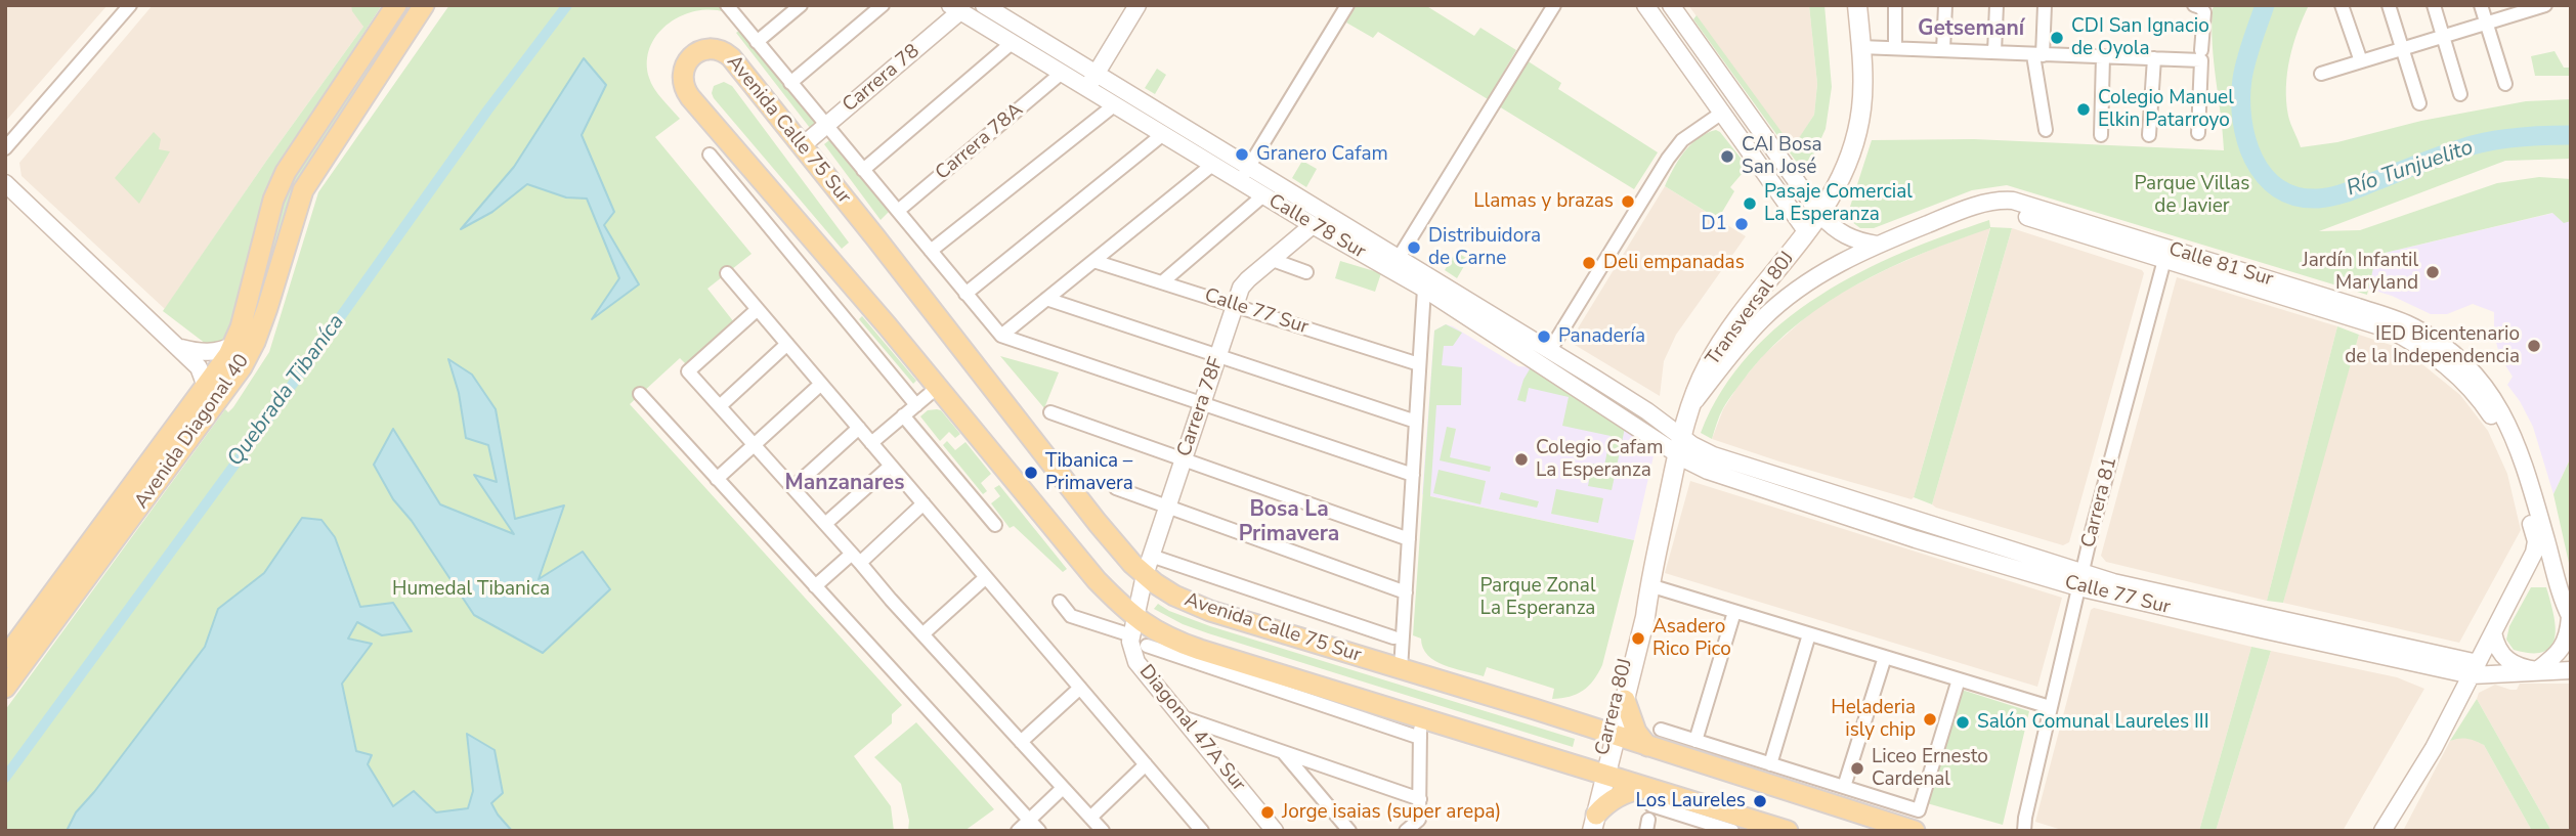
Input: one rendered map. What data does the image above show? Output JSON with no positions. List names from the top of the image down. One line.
{"streets":{"main road":["Avenida Calle 75 Sur","Transversal 80J","Avenida Diagonal 40","Carrera 80J"],"street":["Carrera 78","Carrera 78A","Calle 78 Sur","Calle 81 Sur","Calle 77 Sur","Carrera 78F","Carrera 81","Diagonal 47A Sur"]},"crossings":[["Carrera 78","Avenida Calle 75 Sur"],["Carrera 78","Calle 78 Sur"],["Avenida Calle 75 Sur","Carrera 78F"],["Avenida Calle 75 Sur","Carrera 80J"],["Avenida Calle 75 Sur","Diagonal 47A Sur"],["Carrera 78A","Calle 78 Sur"],["Calle 78 Sur","Calle 77 Sur"],["Calle 78 Sur","Carrera 78F"],["Calle 78 Sur","Carrera 80J"],["Calle 81 Sur","Transversal 80J"],["Calle 81 Sur","Carrera 81"],["Calle 81 Sur","Carrera 80J"],["Transversal 80J","Carrera 80J"],["Calle 77 Sur","Carrera 78F"],["Calle 77 Sur","Carrera 81"],["Calle 77 Sur","Carrera 80J"],["Carrera 78F","Diagonal 47A Sur"]],"districts":["Getsemaní","Manzanares","Bosa La Primavera"],"water":["Río Tunjuelito","Quebrada Tibaníca"],"parks":["Parque Villas de Javier","Parque Zonal La Esperanza","Humedal Tibanica"],"places":["CDI San Ignacio de Oyola","Colegio Manuel Elkin Patarroyo","Granero Cafam","CAI Bosa San José","Llamas y brazas","Pasaje Comercial La Esperanza","D1","Distribuidora de Carne","Deli empanadas","Jardín Infantil Maryland","Panadería","IED Bicentenario de la Independencia","Colegio Cafam La Esperanza","Tibanica – Primavera","Asadero Rico Pico","Heladeria isly chip","Salón Comunal Laureles III","Liceo Ernesto Cardenal","Los Laureles","Jorge isaias (super arepa)"]}
